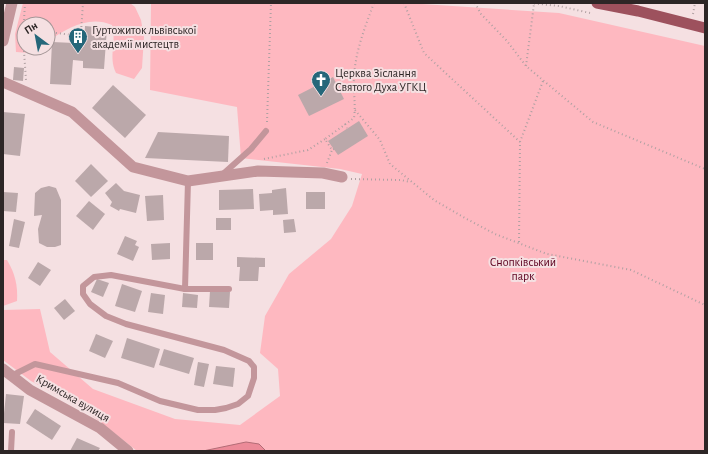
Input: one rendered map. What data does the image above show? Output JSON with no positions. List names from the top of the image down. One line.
{"streets":{"street":["Кримська вулиця"]},"parks":["Снопківський парк"],"places":{"building":["Гуртожиток львівської академії мистецтв"],"church":["Церква Зіслання Святого Духа УГКЦ"]},"north":"top left"}
